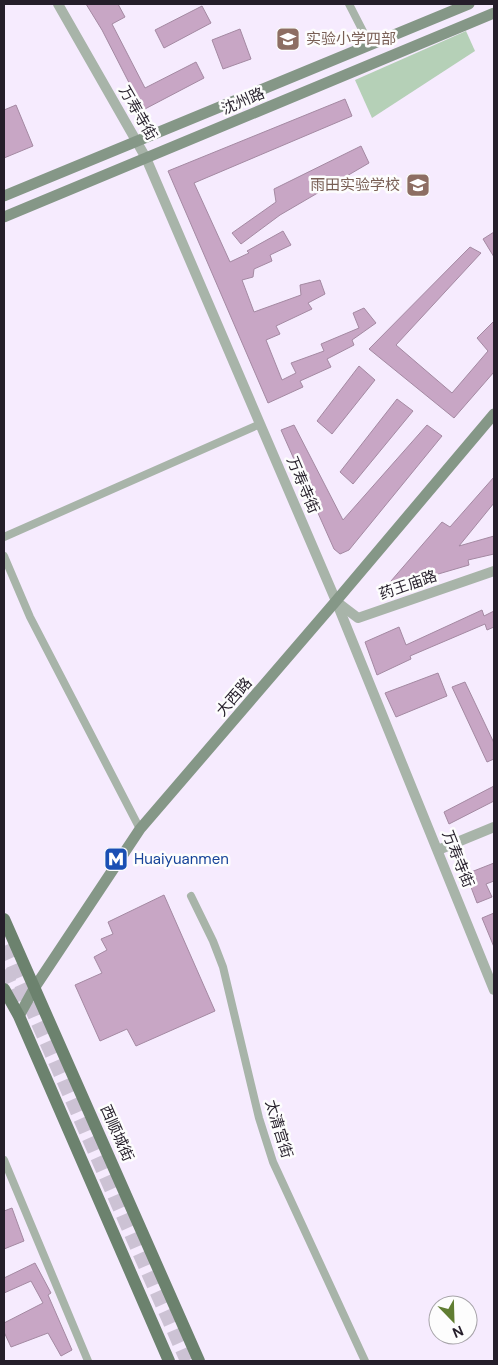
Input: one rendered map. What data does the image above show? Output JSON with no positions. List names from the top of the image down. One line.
{"streets":{"main road":["沈州路","大西路","西顺城街"],"street":["万寿寺街","药王庙路","太清宫街"]},"crossings":[["沈州路","万寿寺街"],["万寿寺街","药王庙路"],["万寿寺街","大西路"],["药王庙路","大西路"],["大西路","西顺城街"]],"places":{"school or university":["实验小学四部","雨田实验学校"],"metro station":["Huaiyuanmen"]},"north":"bottom right"}
